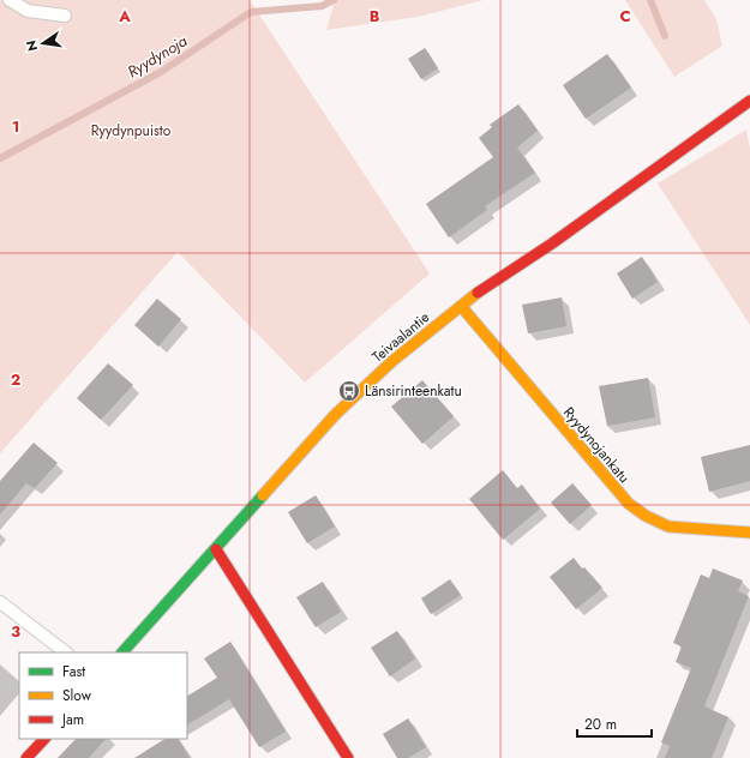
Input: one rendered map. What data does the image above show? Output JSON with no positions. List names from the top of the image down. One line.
{"streets":{"main road":["Teivaalantie","Ryydynojankatu"]},"crossings":[["Teivaalantie","Ryydynojankatu"]],"water":["Ryydynoja"],"parks":["Ryydynpuisto"],"places":{"bus stop":["Länsirinteenkatu"]},"legend":["Fast","Slow","Jam"],"scale_bar":"20 m","north":"left","grid":{"columns":["A","B","C"],"rows":["1","2","3"]}}
